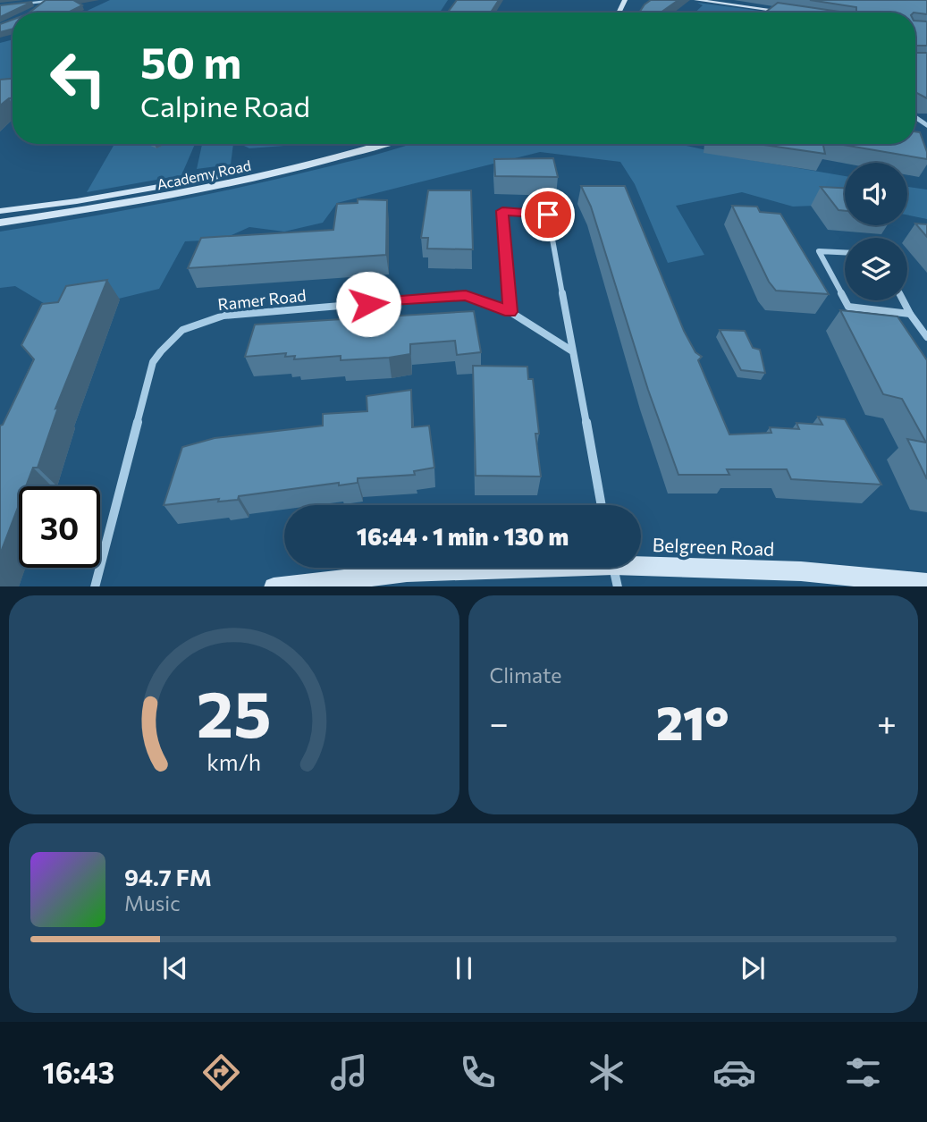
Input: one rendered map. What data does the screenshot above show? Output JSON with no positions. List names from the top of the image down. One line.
{"streets":{"main road":["Academy Road","Belgreen Road"],"street":["Ramer Road"]},"page":{"turn":["50 m","Calpine Road"],"limit":"30","trip":"16:44 · 1 min · 130 m","tile":"Climate","heat":["−","21°","+"],"song":["94.7 FM","Music"],"tabs":"16:43","gauge":["25","km/h"]}}
